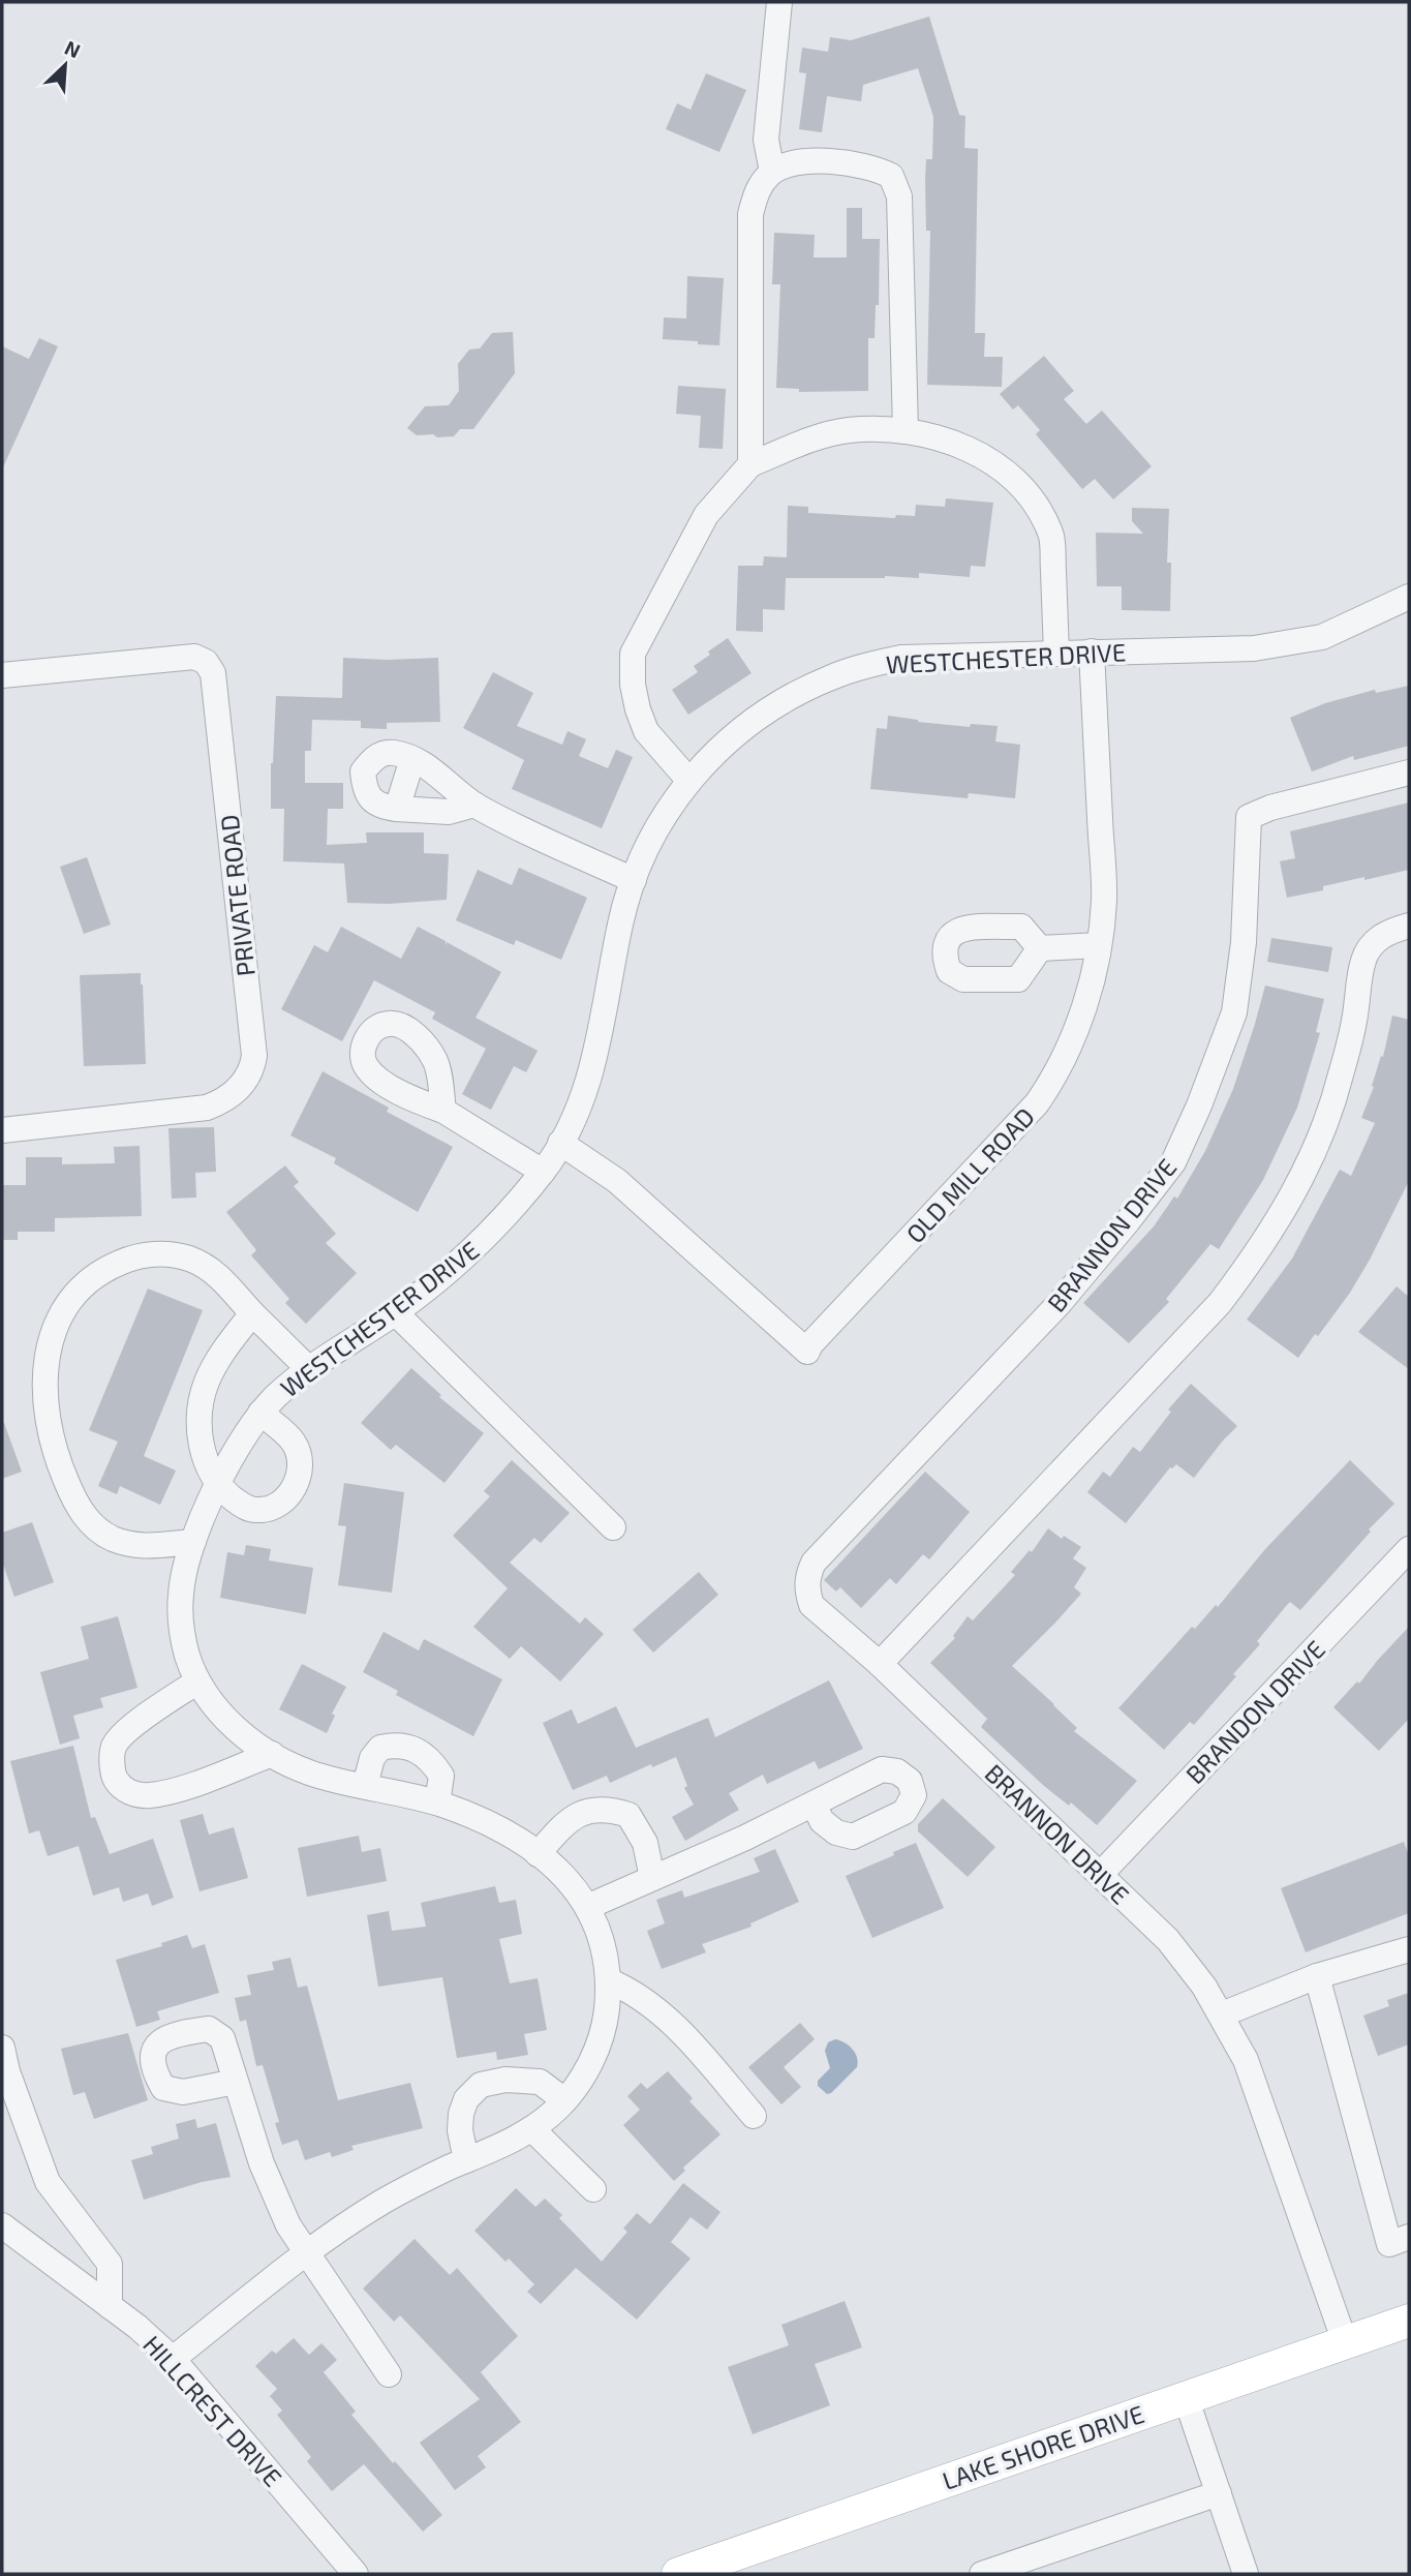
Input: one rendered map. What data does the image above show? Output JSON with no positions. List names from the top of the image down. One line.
{"streets":{"main road":["LAKE SHORE DRIVE"],"street":["WESTCHESTER DRIVE","PRIVATE ROAD","OLD MILL ROAD","BRANNON DRIVE","BRANDON DRIVE","HILLCREST DRIVE"]},"crossings":[["WESTCHESTER DRIVE","OLD MILL ROAD"],["WESTCHESTER DRIVE","HILLCREST DRIVE"],["BRANNON DRIVE","BRANDON DRIVE"],["BRANNON DRIVE","LAKE SHORE DRIVE"]],"north":"top right"}
